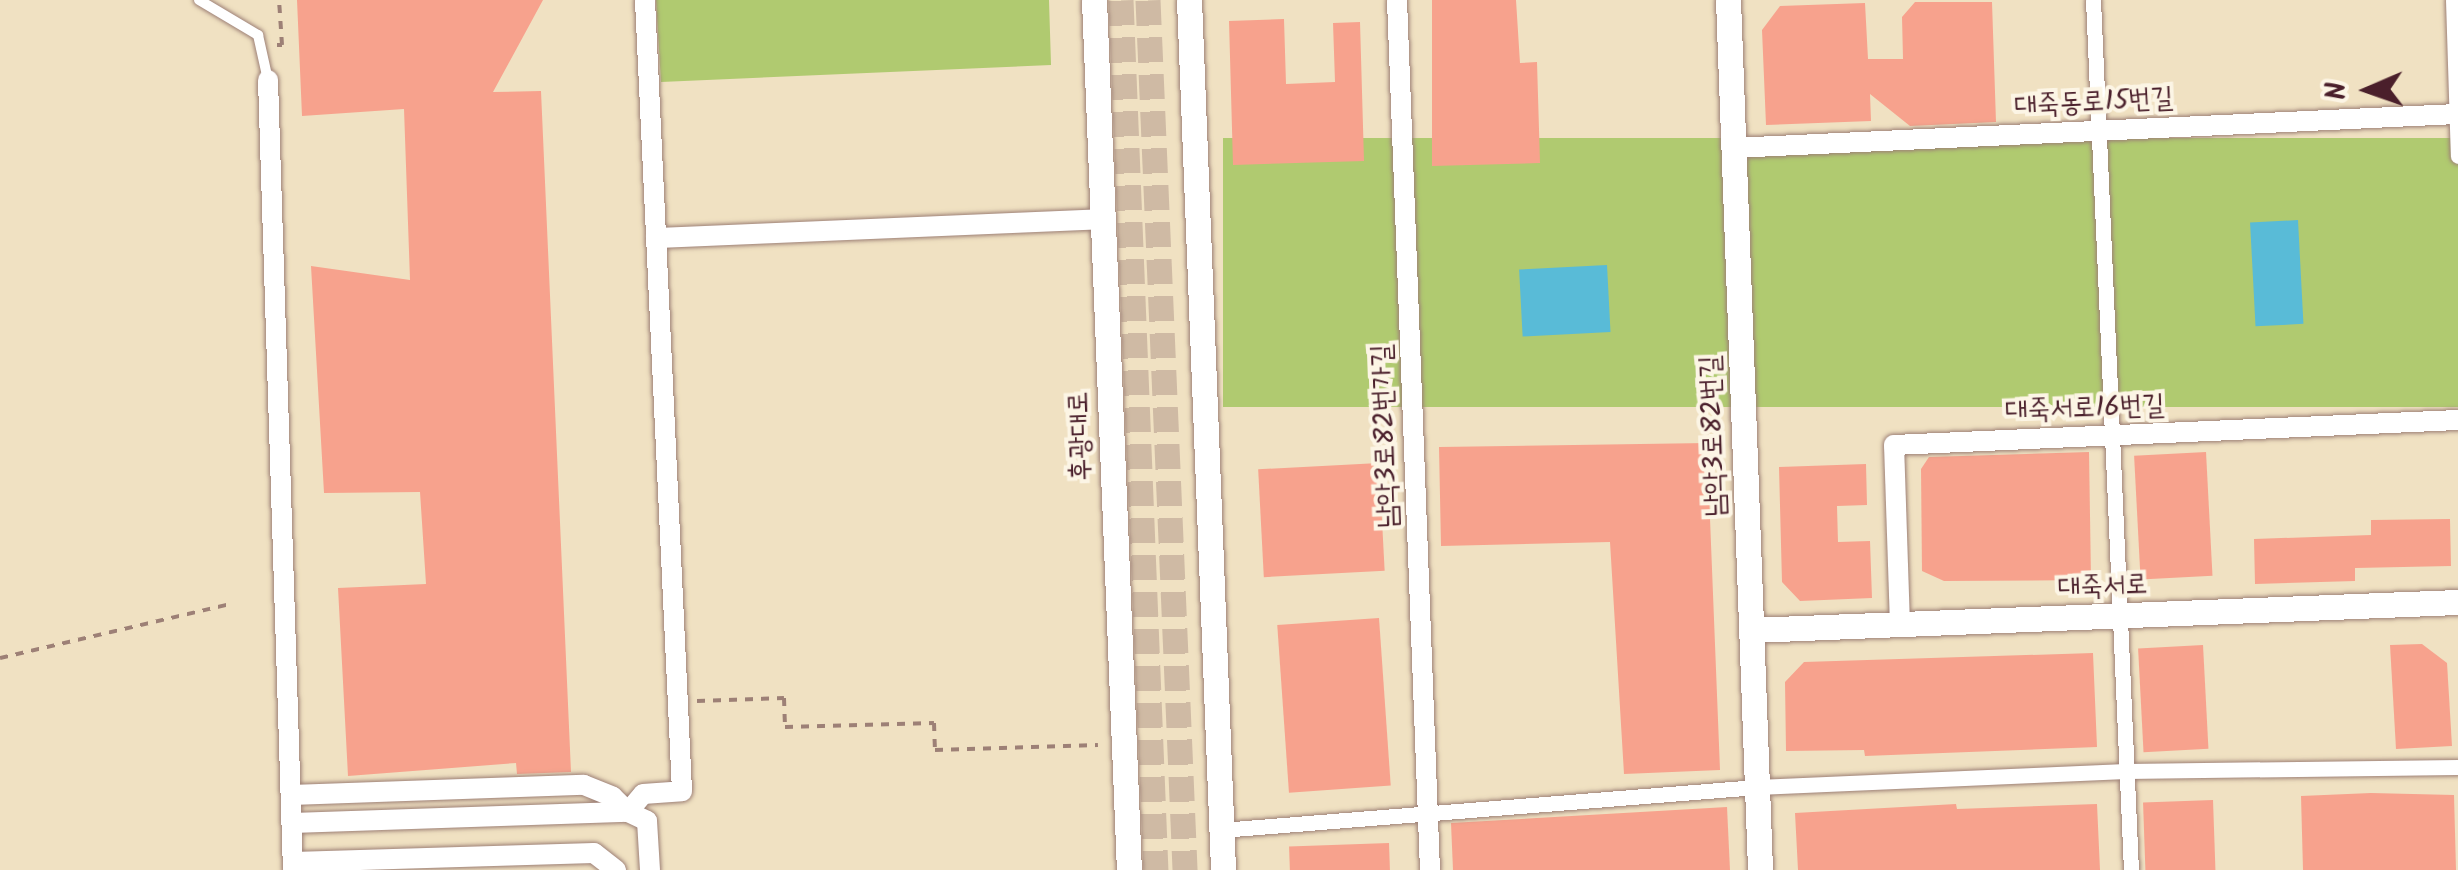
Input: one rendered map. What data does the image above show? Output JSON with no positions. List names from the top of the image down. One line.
{"streets":{"street":["대죽동로15번길","대죽서로16번길","후광대로","남악3로82번가길","남악3로82번길","대죽서로"]},"crossings":[["대죽동로15번길","남악3로82번길"],["대죽서로16번길","대죽서로"],["남악3로82번길","대죽서로"]],"north":"left"}
